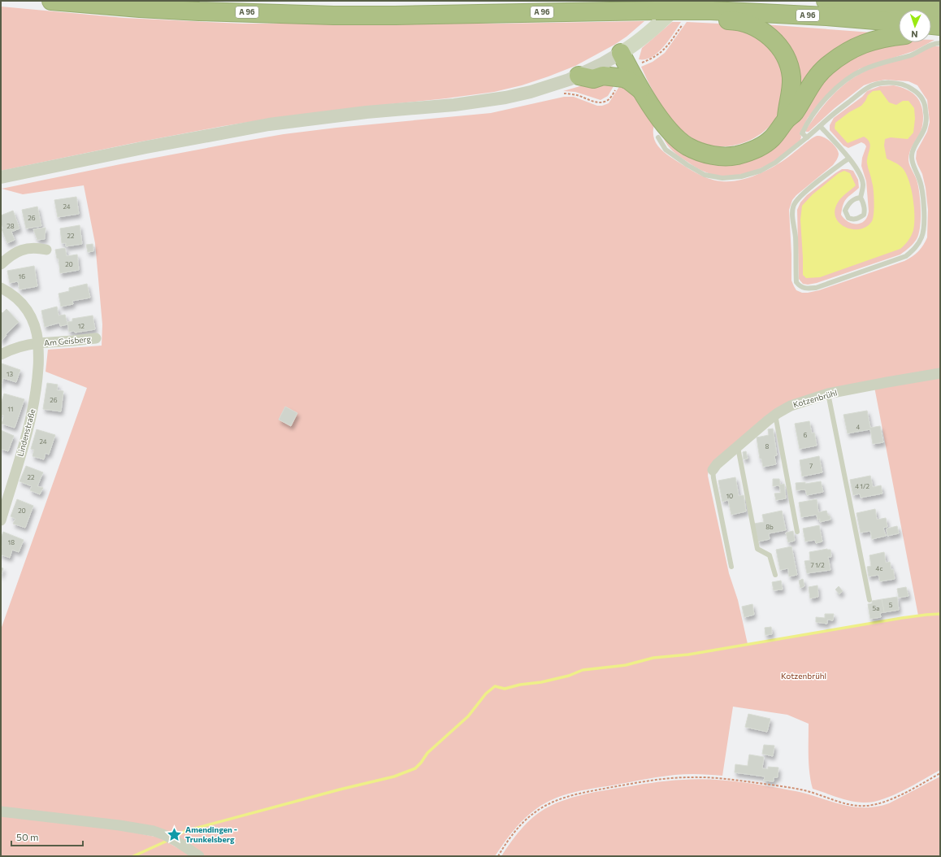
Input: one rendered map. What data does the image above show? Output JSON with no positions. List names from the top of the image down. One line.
{"streets":{"highway":["A 96"],"street":["Am Geisberg","Kotzenbrühl","Lindenstraße"]},"crossings":[["Am Geisberg","Lindenstraße"]],"parks":["Kotzenbrühl"],"places":{"place":["Amendingen - Trunkelsberg"]},"house_numbers":["24","26","28","22","20","16","12","13","26","11","4","6","24","8","7","22","4 1/2","10","20","8b","18","7 1/2","4c","5","5a"],"scale_bar":"50 m","north":"bottom"}
